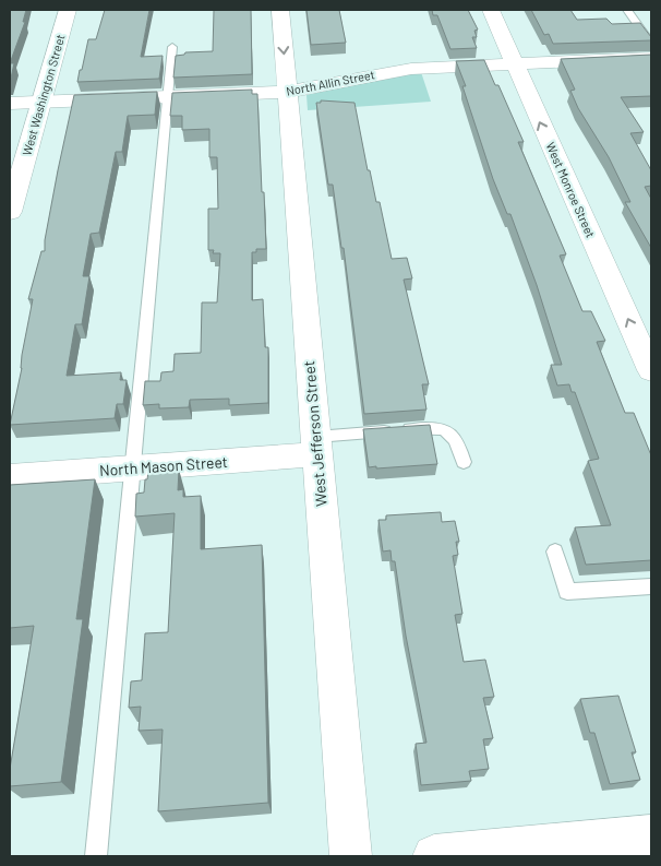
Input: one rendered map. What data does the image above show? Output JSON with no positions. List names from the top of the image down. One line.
{"streets":{"street":["North Allin Street","West Washington Street","West Monroe Street","West Jefferson Street","North Mason Street"]},"crossings":[["North Allin Street","West Washington Street"],["North Allin Street","West Monroe Street"],["North Allin Street","West Jefferson Street"],["West Jefferson Street","North Mason Street"]],"one_way":["West Monroe Street"]}
